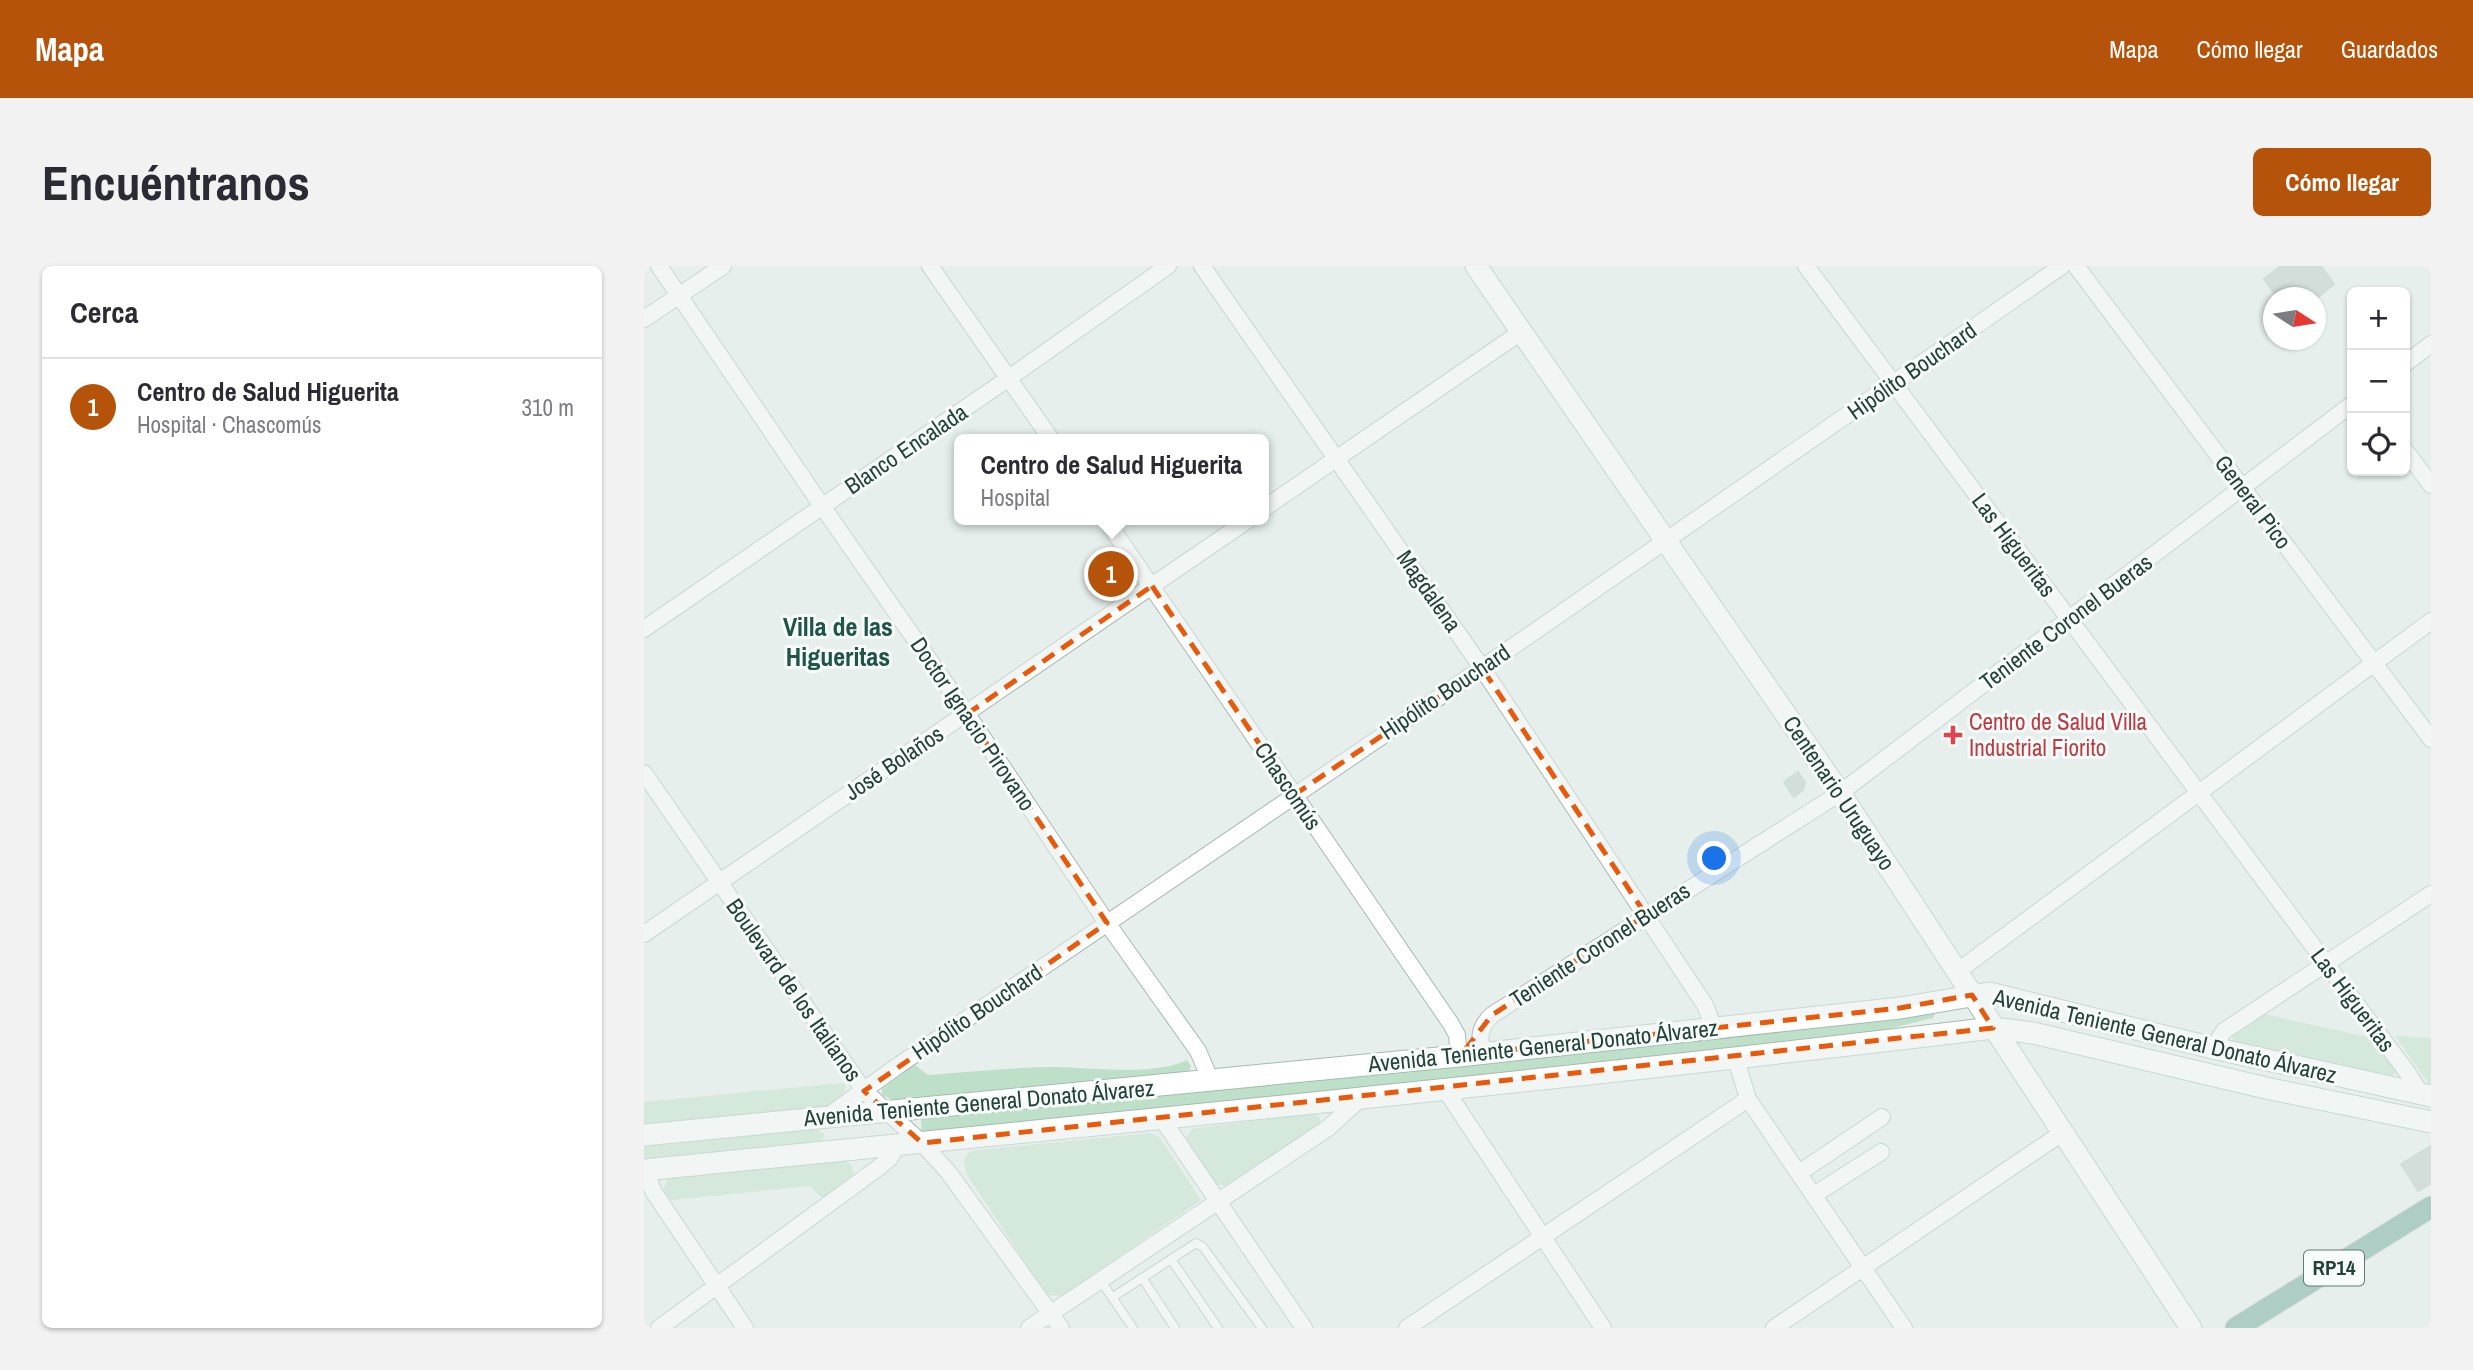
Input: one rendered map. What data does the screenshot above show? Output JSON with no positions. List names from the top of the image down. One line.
{"streets":{"main road":["Centenario Uruguayo","Avenida Teniente General Donato Álvarez","RP14"],"street":["Hipólito Bouchard","Blanco Encalada","General Pico","Las Higueritas","Magdalena","Teniente Coronel Bueras","Doctor Ignacio Pirovano","José Bolaños","Chascomús","Boulevard de los Italianos"]},"crossings":[["Hipólito Bouchard","Las Higueritas"],["Hipólito Bouchard","Magdalena"],["Hipólito Bouchard","Doctor Ignacio Pirovano"],["Hipólito Bouchard","Chascomús"],["Hipólito Bouchard","Centenario Uruguayo"],["Hipólito Bouchard","Boulevard de los Italianos"],["Hipólito Bouchard","Avenida Teniente General Donato Álvarez"],["Blanco Encalada","Doctor Ignacio Pirovano"],["General Pico","Teniente Coronel Bueras"],["Las Higueritas","Teniente Coronel Bueras"],["Las Higueritas","Avenida Teniente General Donato Álvarez"],["Magdalena","Teniente Coronel Bueras"],["Magdalena","Avenida Teniente General Donato Álvarez"],["Teniente Coronel Bueras","Centenario Uruguayo"],["Doctor Ignacio Pirovano","José Bolaños"],["Doctor Ignacio Pirovano","Avenida Teniente General Donato Álvarez"],["José Bolaños","Chascomús"],["José Bolaños","Boulevard de los Italianos"],["Chascomús","Avenida Teniente General Donato Álvarez"],["Centenario Uruguayo","Avenida Teniente General Donato Álvarez"],["Boulevard de los Italianos","Avenida Teniente General Donato Álvarez"]],"districts":["Villa de las Higueritas"],"places":{"health":["Centro de Salud Villa Industrial Fiorito"]},"north":"right","page":{"header":"Mapa","nav":["Mapa","Cómo llegar","Guardados"],"buttons":"Cómo llegar","title":"Encuéntranos","heading":"Cerca","map_buttons":["+","−"],"list":[{"mark":"1","name":"Centro de Salud Higuerita","note":"Hospital · Chascomús","value":"310 m"}],"popup":["Centro de Salud Higuerita","Hospital"],"pins":"1"}}
